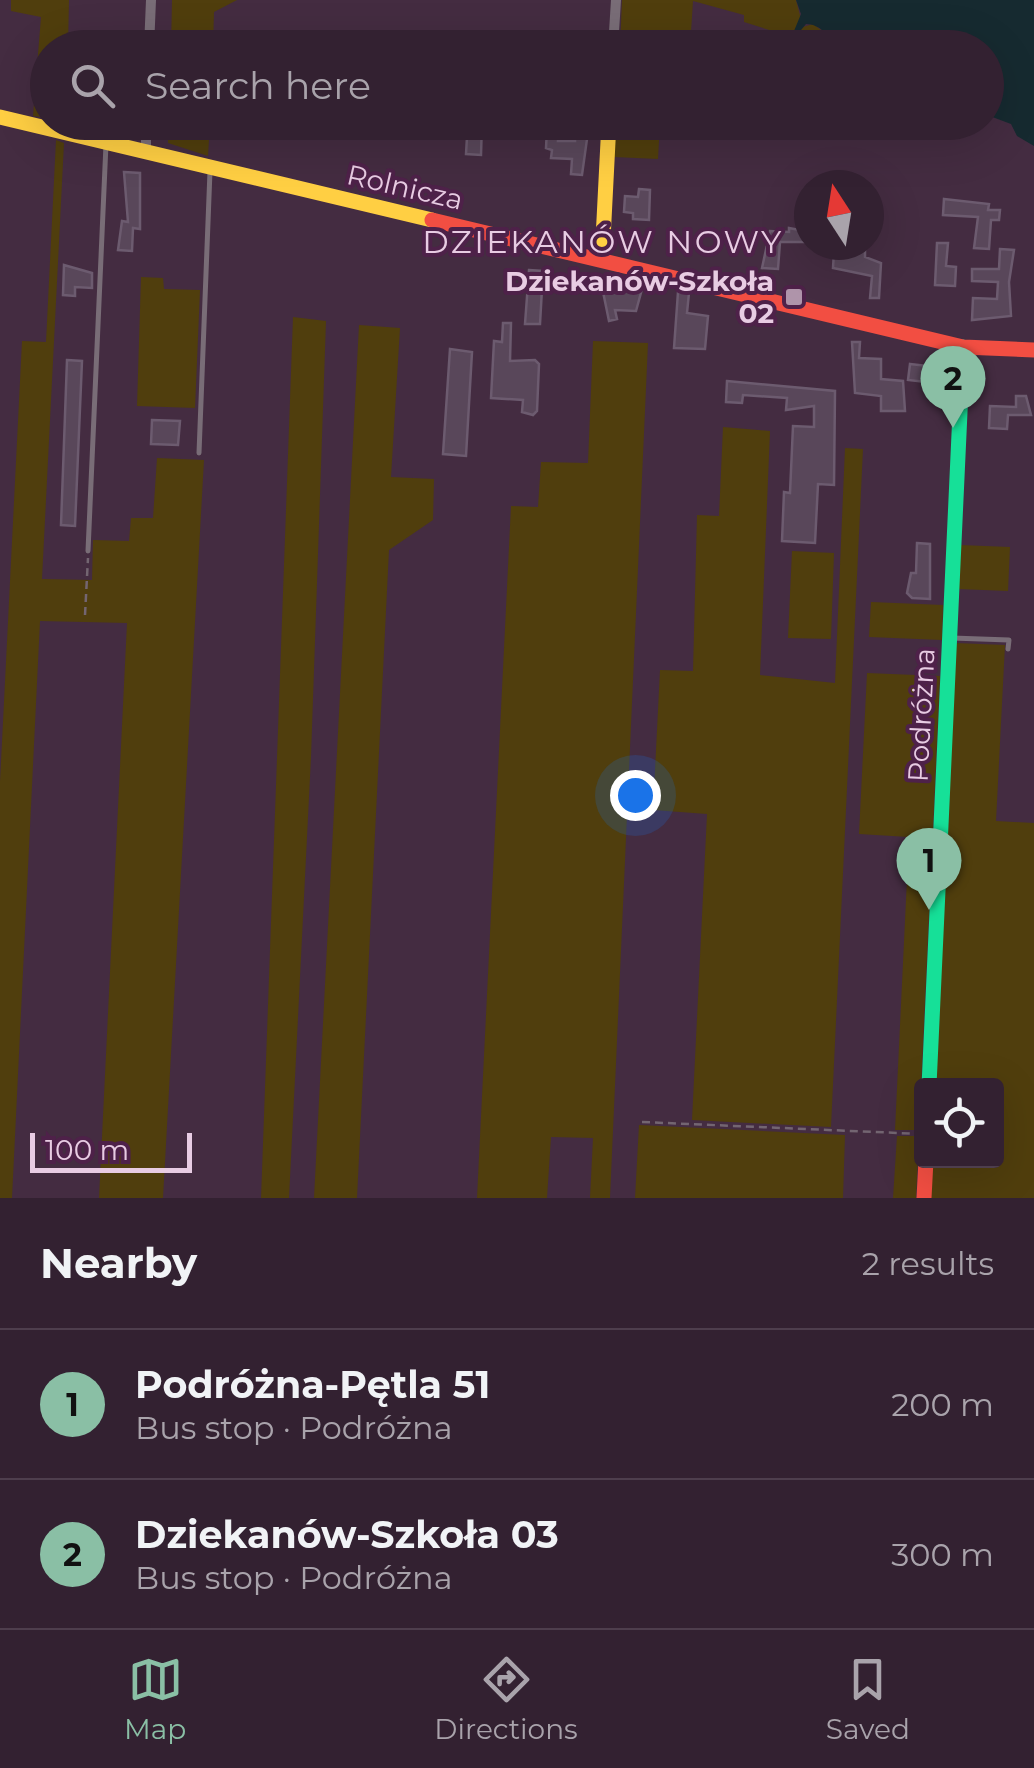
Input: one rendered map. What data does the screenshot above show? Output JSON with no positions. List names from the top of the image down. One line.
{"streets":{"street":["Rolnicza","Podróżna"]},"crossings":[["Rolnicza","Podróżna"]],"districts":["DZIEKANÓW NOWY"],"places":{"transit":["Dziekanów-Szkoła 02"]},"scale_bar":"100 m","north":"top","page":{"search":"Search here","pins":["2","1"],"scale":"100 m","heading":["Nearby","2 results"],"list":[{"mark":"1","name":"Podróżna-Pętla 51","note":"Bus stop · Podróżna","value":"200 m"},{"mark":"2","name":"Dziekanów-Szkoła 03","note":"Bus stop · Podróżna","value":"300 m"}],"nav":["Map","Directions","Saved"]}}
